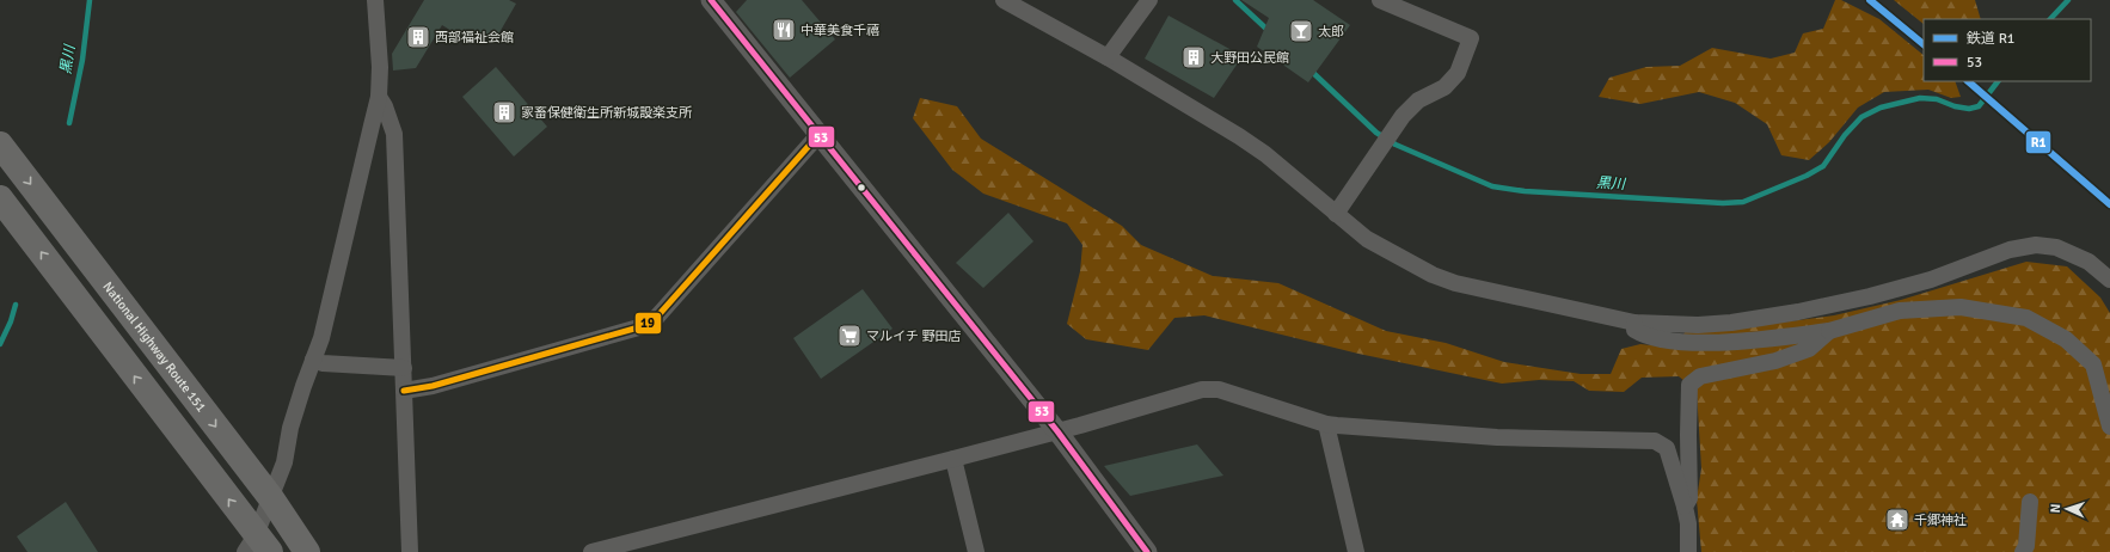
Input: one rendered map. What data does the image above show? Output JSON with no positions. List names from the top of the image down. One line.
{"streets":{"highway":["National Highway Route 151"]},"water":["黒川"],"places":{"restaurant":["中華美食千禧"],"bar":["太郎"],"building":["西部福祉会館","大野田公民館","家畜保健衛生所新城設楽支所"],"supermarket":["マルイチ 野田店"],"temple":["千郷神社"]},"lines":["rail line R1","transit line 53","transit line 19"],"legend":["鉄道 R1","53"],"north":"left"}
